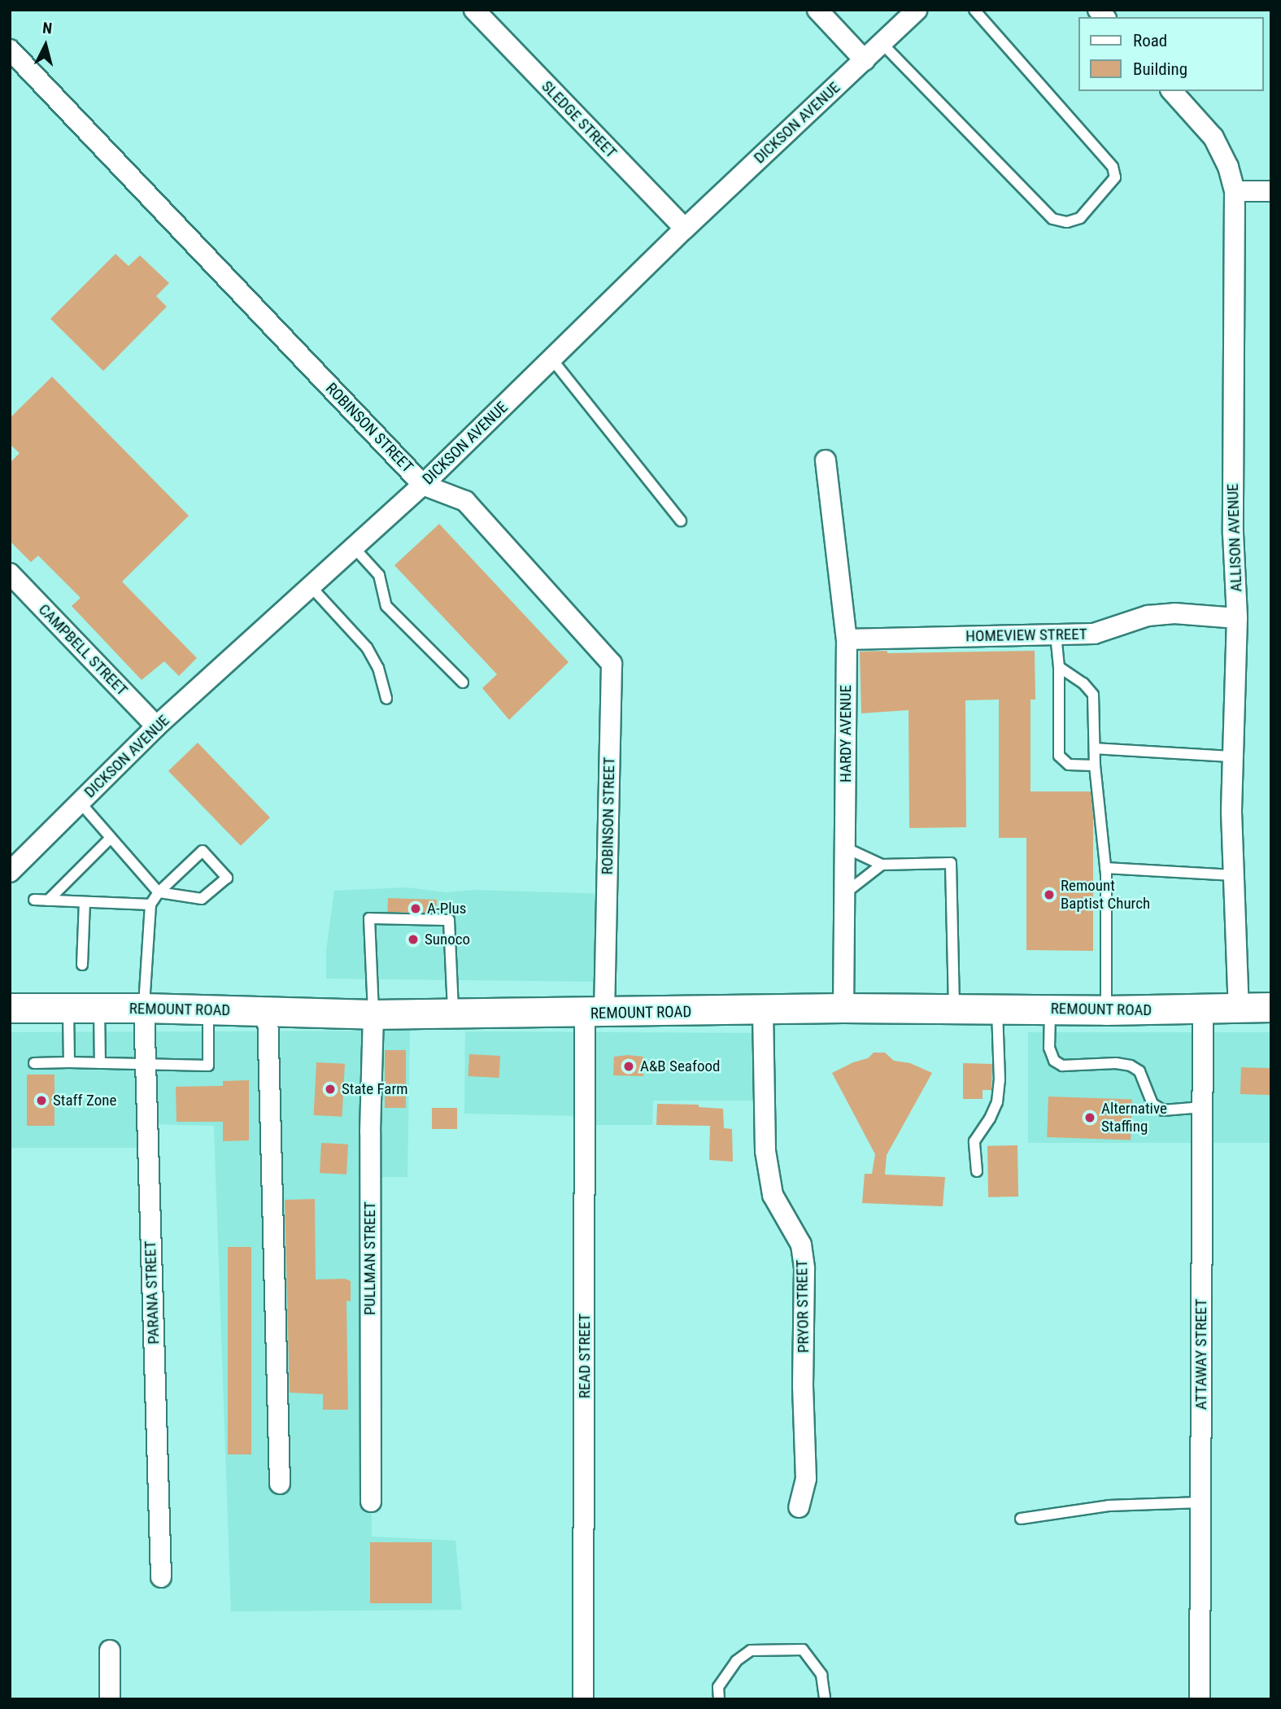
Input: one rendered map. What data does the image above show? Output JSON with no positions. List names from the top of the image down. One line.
{"streets":{"main road":["REMOUNT ROAD"],"street":["SLEDGE STREET","DICKSON AVENUE","ROBINSON STREET","ALLISON AVENUE","HOMEVIEW STREET","CAMPBELL STREET","HARDY AVENUE","PULLMAN STREET","PARANA STREET","PRYOR STREET","ATTAWAY STREET","READ STREET"]},"crossings":[["SLEDGE STREET","DICKSON AVENUE"],["DICKSON AVENUE","ROBINSON STREET"],["DICKSON AVENUE","CAMPBELL STREET"],["ROBINSON STREET","REMOUNT ROAD"],["ROBINSON STREET","READ STREET"],["ALLISON AVENUE","HOMEVIEW STREET"],["ALLISON AVENUE","REMOUNT ROAD"],["HOMEVIEW STREET","HARDY AVENUE"],["HARDY AVENUE","REMOUNT ROAD"],["REMOUNT ROAD","PULLMAN STREET"],["REMOUNT ROAD","PARANA STREET"],["REMOUNT ROAD","PRYOR STREET"],["REMOUNT ROAD","ATTAWAY STREET"],["REMOUNT ROAD","READ STREET"]],"places":["Remount Baptist Church","A-Plus","Sunoco","A&B Seafood","State Farm","Staff Zone","Alternative Staffing"],"legend":["Road","Building"],"north":"top"}
